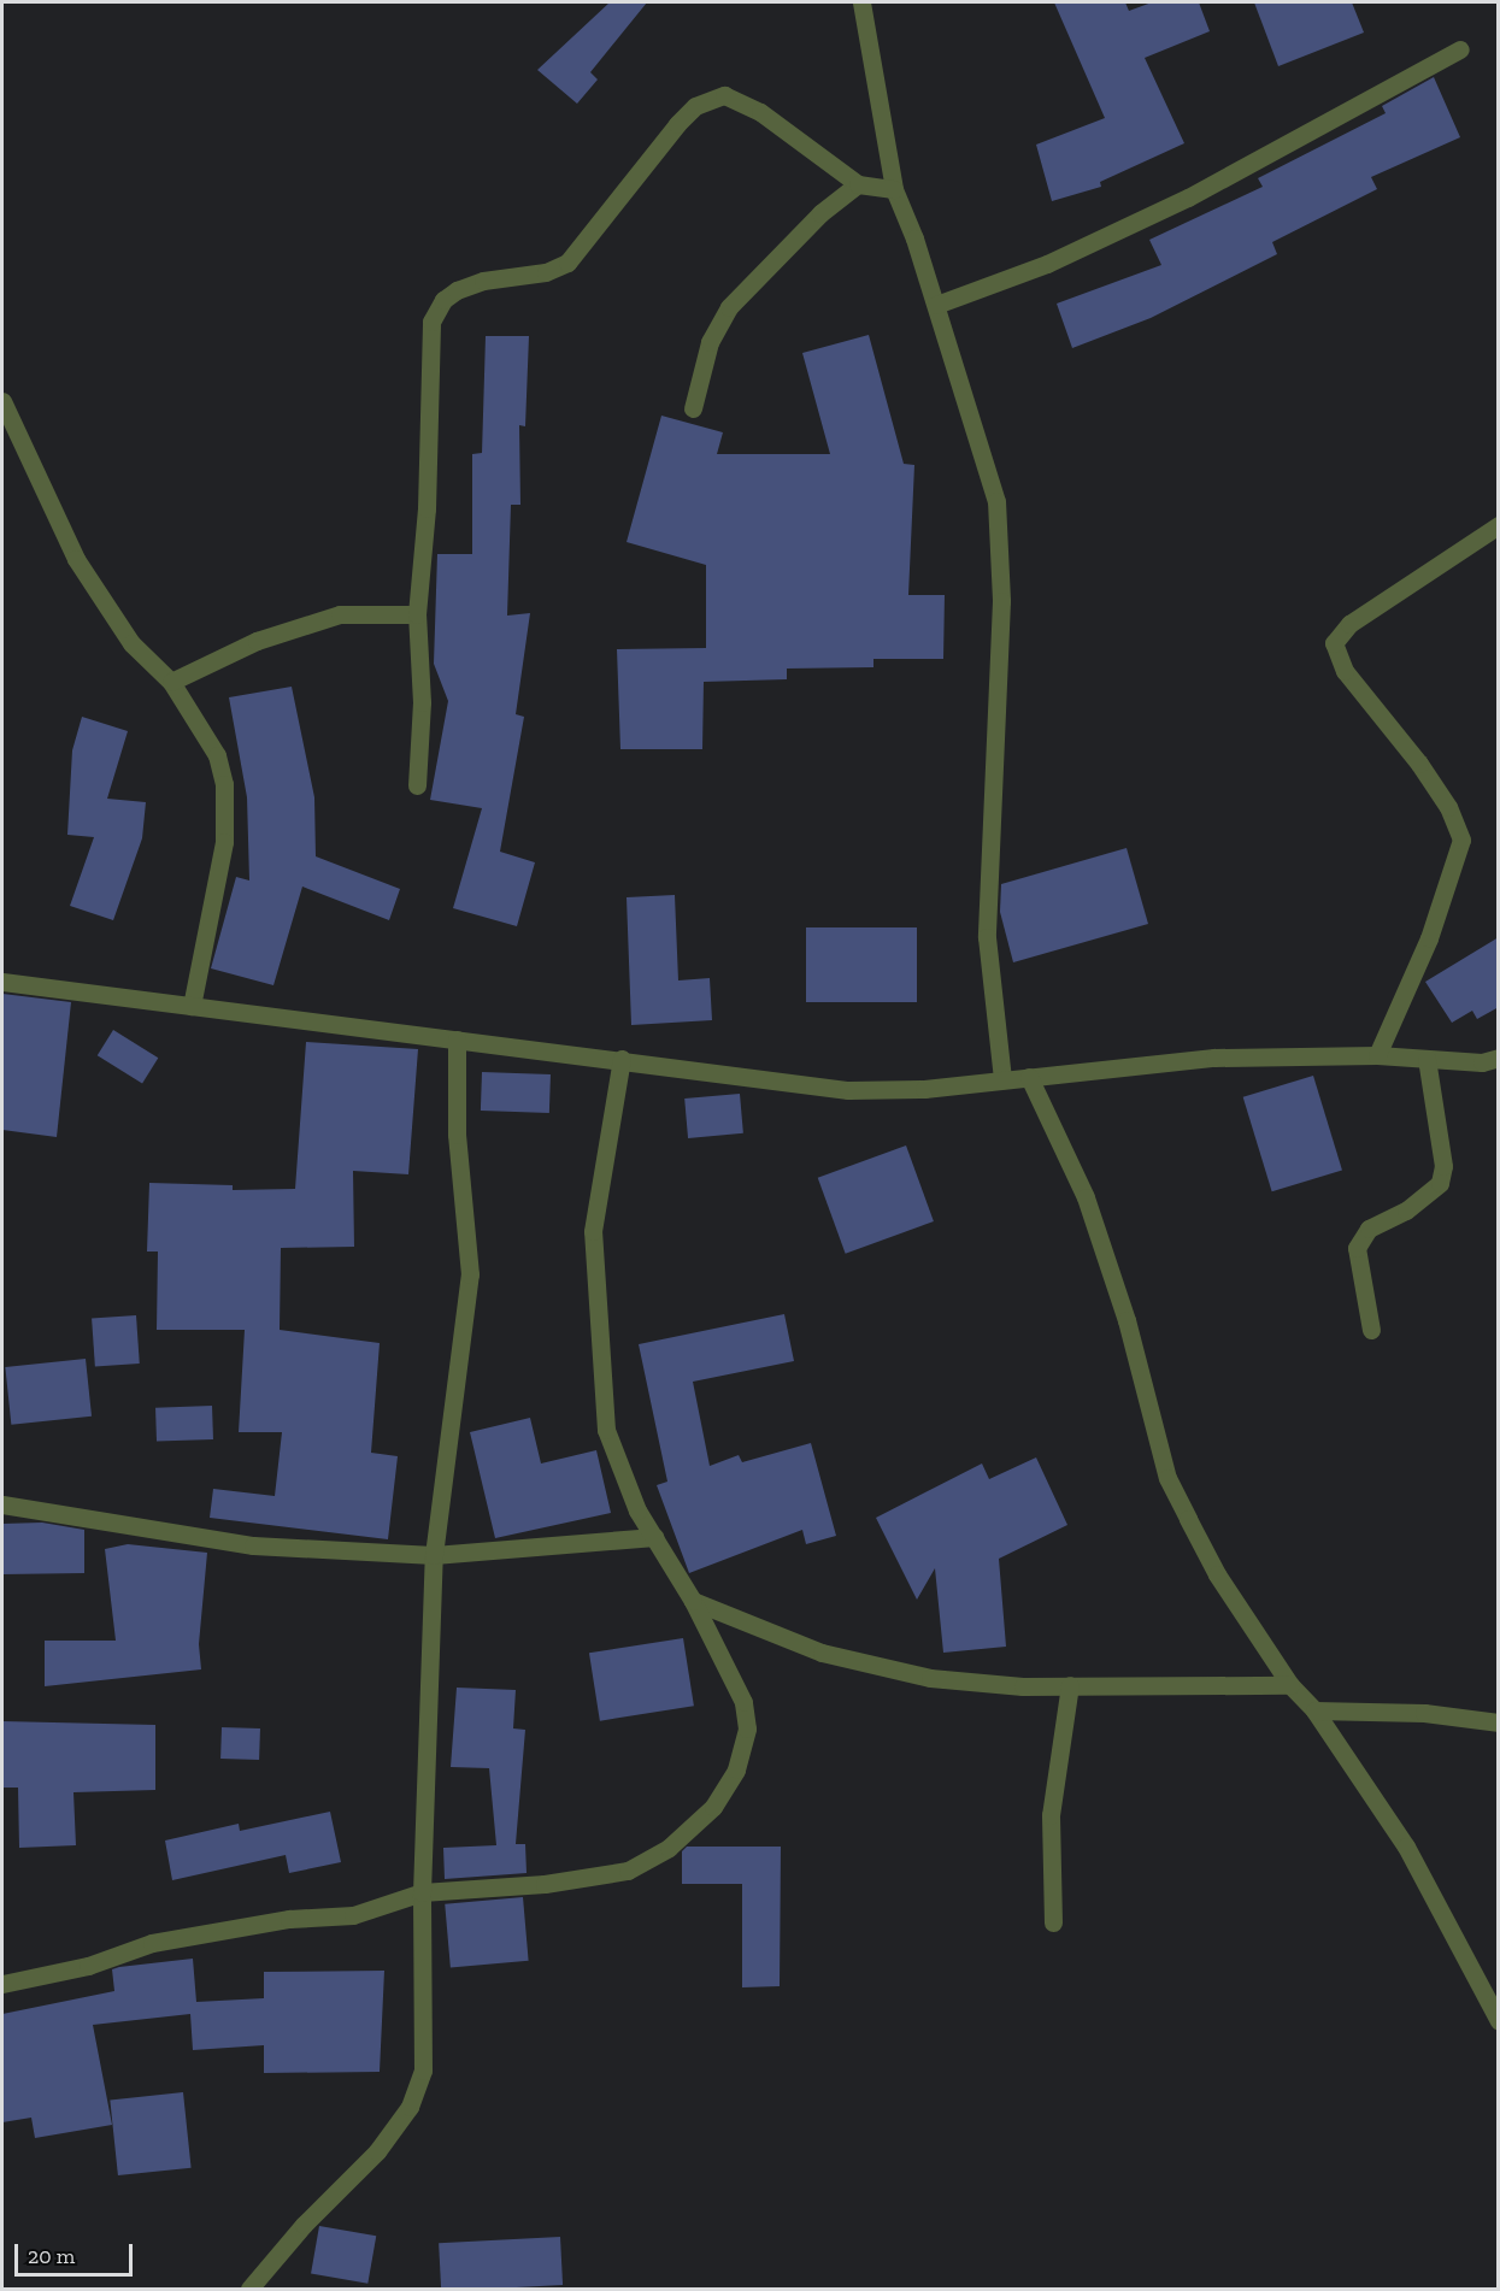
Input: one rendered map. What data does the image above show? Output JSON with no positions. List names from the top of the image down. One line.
{"scale_bar":"20 m"}
